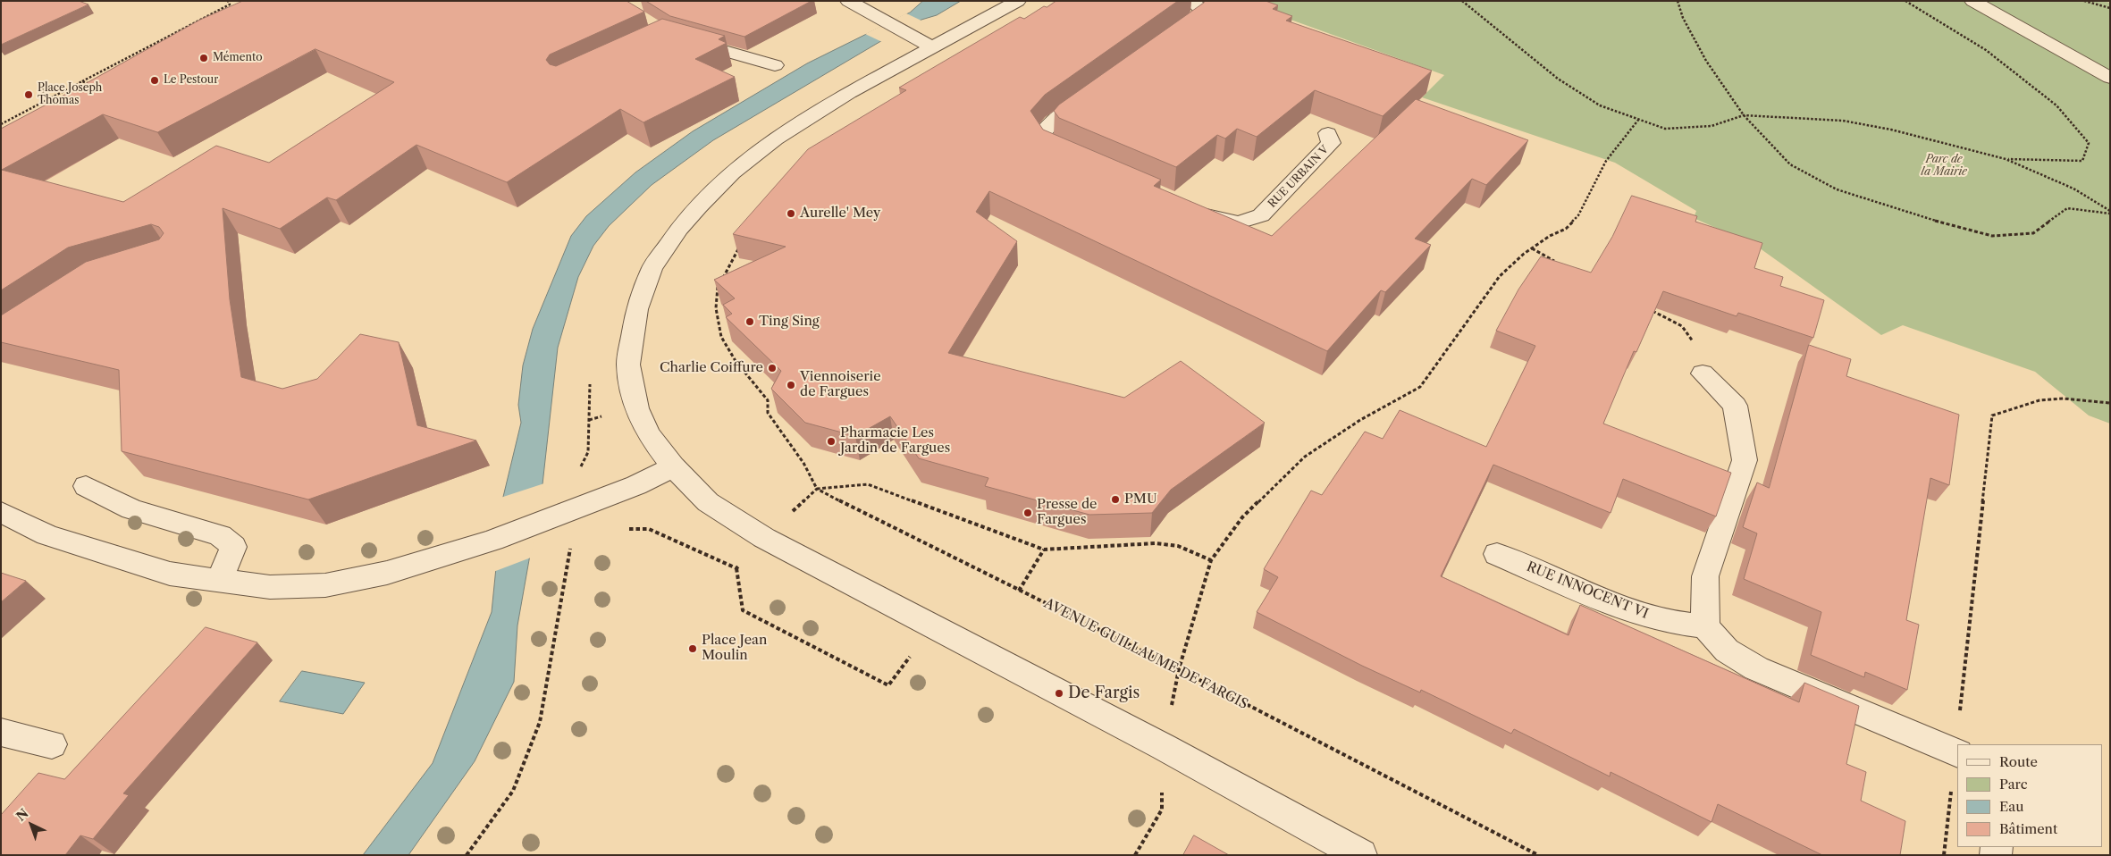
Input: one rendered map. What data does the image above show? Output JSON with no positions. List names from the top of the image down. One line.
{"streets":{"street":["RUE URBAIN V","RUE INNOCENT VI"],"path":["AVENUE GUILLAUME DE FARGIS"]},"parks":["Parc de la Mairie"],"places":["Mémento","Le Pestour","Place Joseph Thomas","Aurelle' Mey","Ting Sing","Charlie Coiffure","Viennoiserie de Fargues","Pharmacie Les Jardin de Fargues","PMU","Presse de Fargues","Place Jean Moulin","De Fargis"],"legend":["Route","Parc","Eau","Bâtiment"],"north":"top left"}
